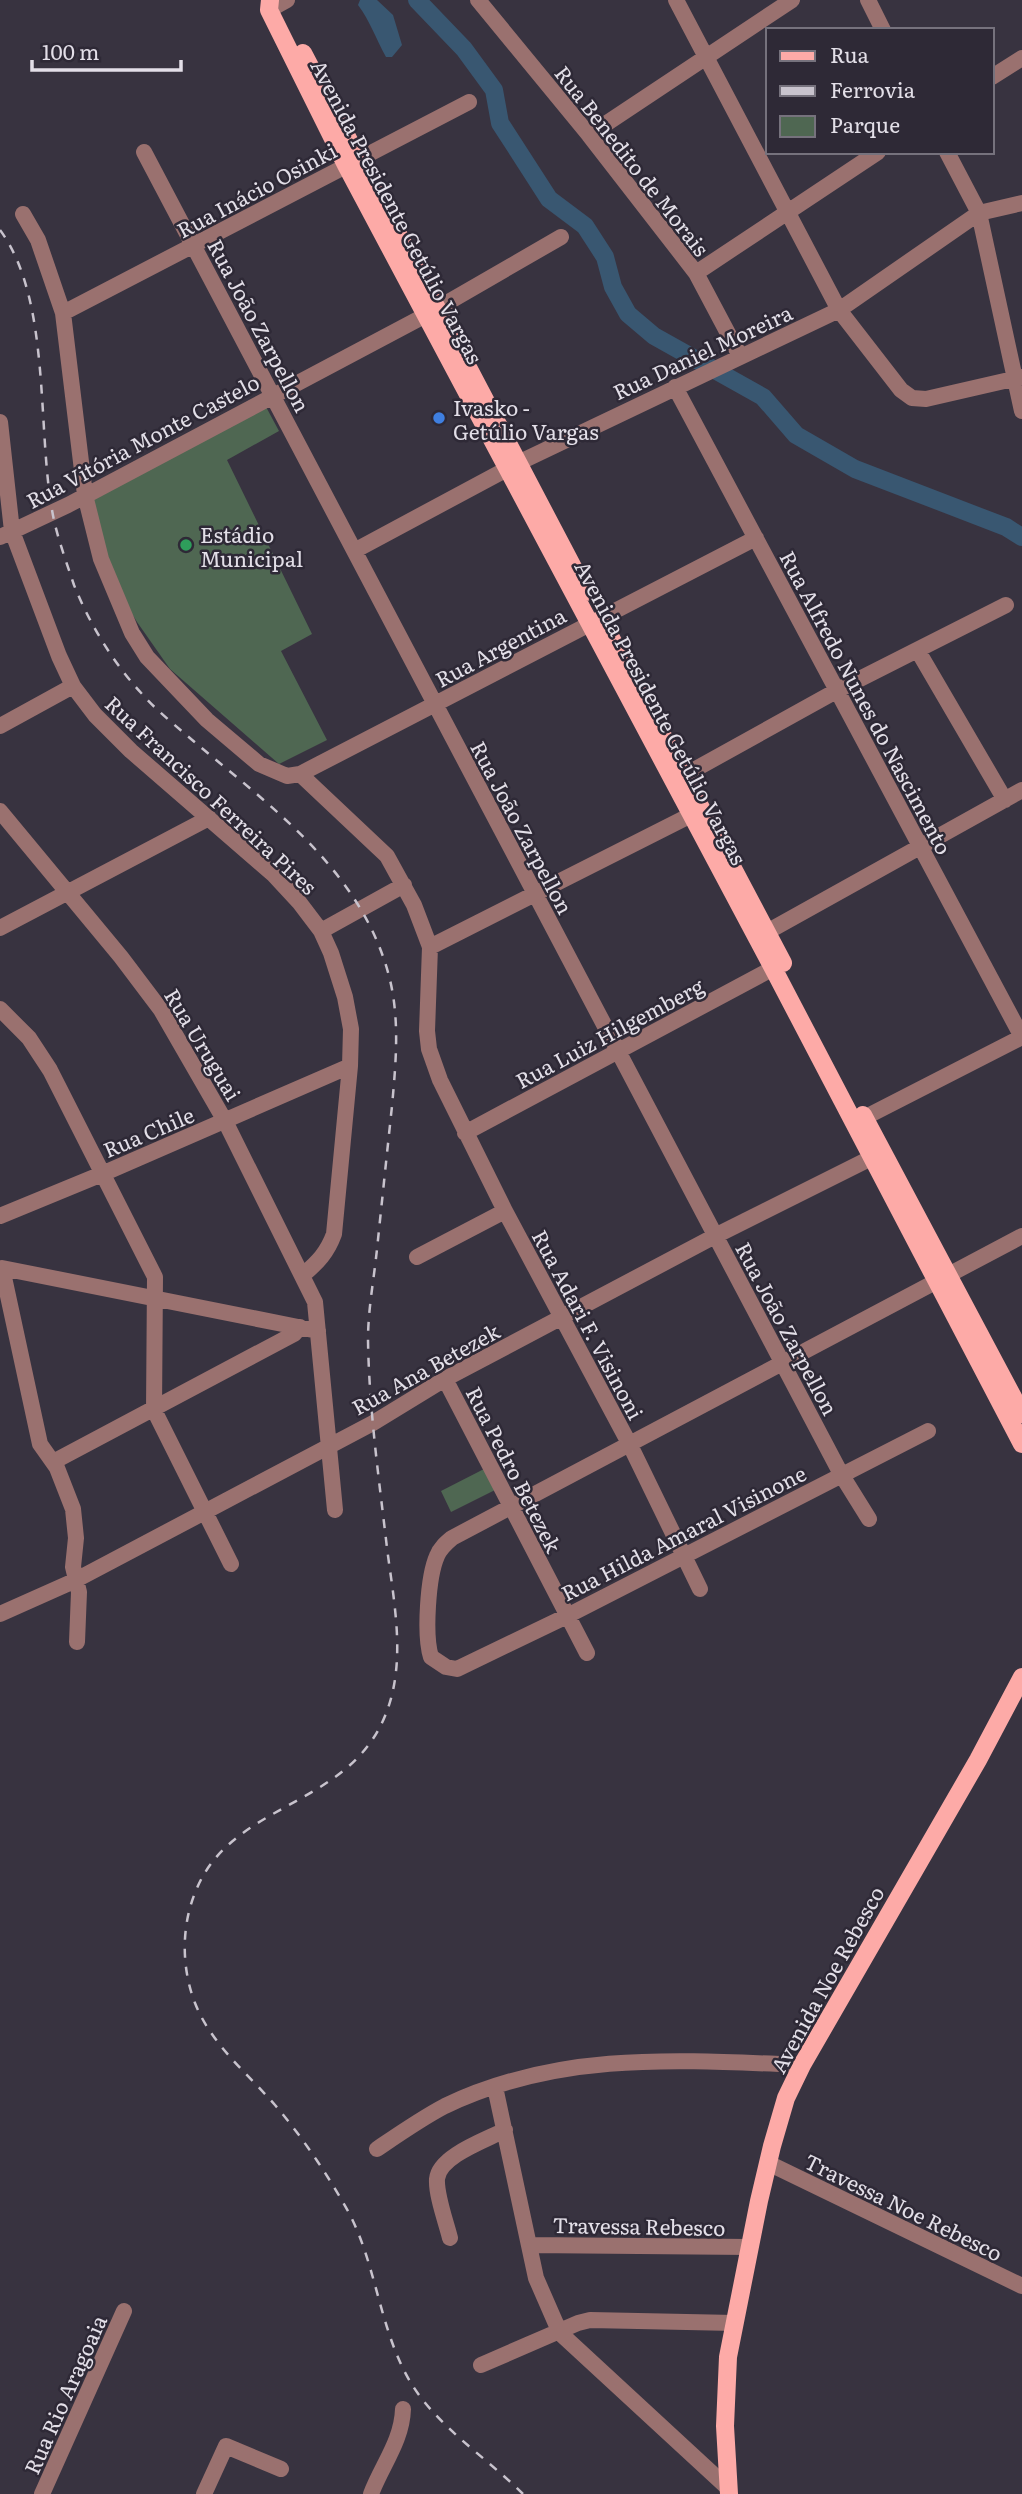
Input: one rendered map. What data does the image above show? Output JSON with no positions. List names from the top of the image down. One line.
{"streets":{"main road":["Avenida Presidente Getúlio Vargas","Avenida Noe Rebesco"],"street":["Rua Benedito de Morais","Rua Inácio Osinki","Rua João Zarpellon","Rua Daniel Moreira","Rua Vitória Monte Castelo","Rua Argentina","Rua Alfredo Nunes do Nascimento","Rua Francisco Ferreira Pires","Rua Luiz Hilgemberg","Rua Uruguai","Rua Chile","Rua Adari F. Visinoni","Rua Ana Betezek","Rua Pedro Betezek","Rua Hilda Amaral Visinone","Travessa Noe Rebesco","Travessa Rebesco","Rua Rio Aragoaia"]},"crossings":[["Rua Benedito de Morais","Rua Daniel Moreira"],["Rua Inácio Osinki","Avenida Presidente Getúlio Vargas"],["Rua Inácio Osinki","Rua João Zarpellon"],["Avenida Presidente Getúlio Vargas","Rua Daniel Moreira"],["Avenida Presidente Getúlio Vargas","Rua Vitória Monte Castelo"],["Avenida Presidente Getúlio Vargas","Rua Argentina"],["Avenida Presidente Getúlio Vargas","Rua Luiz Hilgemberg"],["Avenida Presidente Getúlio Vargas","Rua Ana Betezek"],["Rua João Zarpellon","Rua Daniel Moreira"],["Rua João Zarpellon","Rua Vitória Monte Castelo"],["Rua João Zarpellon","Rua Argentina"],["Rua João Zarpellon","Rua Luiz Hilgemberg"],["Rua João Zarpellon","Rua Ana Betezek"],["Rua João Zarpellon","Rua Hilda Amaral Visinone"],["Rua Daniel Moreira","Rua Alfredo Nunes do Nascimento"],["Rua Vitória Monte Castelo","Rua Francisco Ferreira Pires"],["Rua Argentina","Rua Alfredo Nunes do Nascimento"],["Rua Francisco Ferreira Pires","Rua Uruguai"],["Rua Francisco Ferreira Pires","Rua Chile"],["Rua Luiz Hilgemberg","Rua Adari F. Visinoni"],["Rua Uruguai","Rua Chile"],["Rua Uruguai","Rua Ana Betezek"],["Rua Adari F. Visinoni","Rua Ana Betezek"],["Rua Adari F. Visinoni","Rua Hilda Amaral Visinone"],["Rua Ana Betezek","Rua Pedro Betezek"],["Rua Pedro Betezek","Rua Hilda Amaral Visinone"],["Avenida Noe Rebesco","Travessa Noe Rebesco"],["Avenida Noe Rebesco","Travessa Rebesco"]],"places":["Ivasko - Getúlio Vargas","Estádio Municipal"],"legend":["Rua","Ferrovia","Parque"],"scale_bar":"100 m"}
